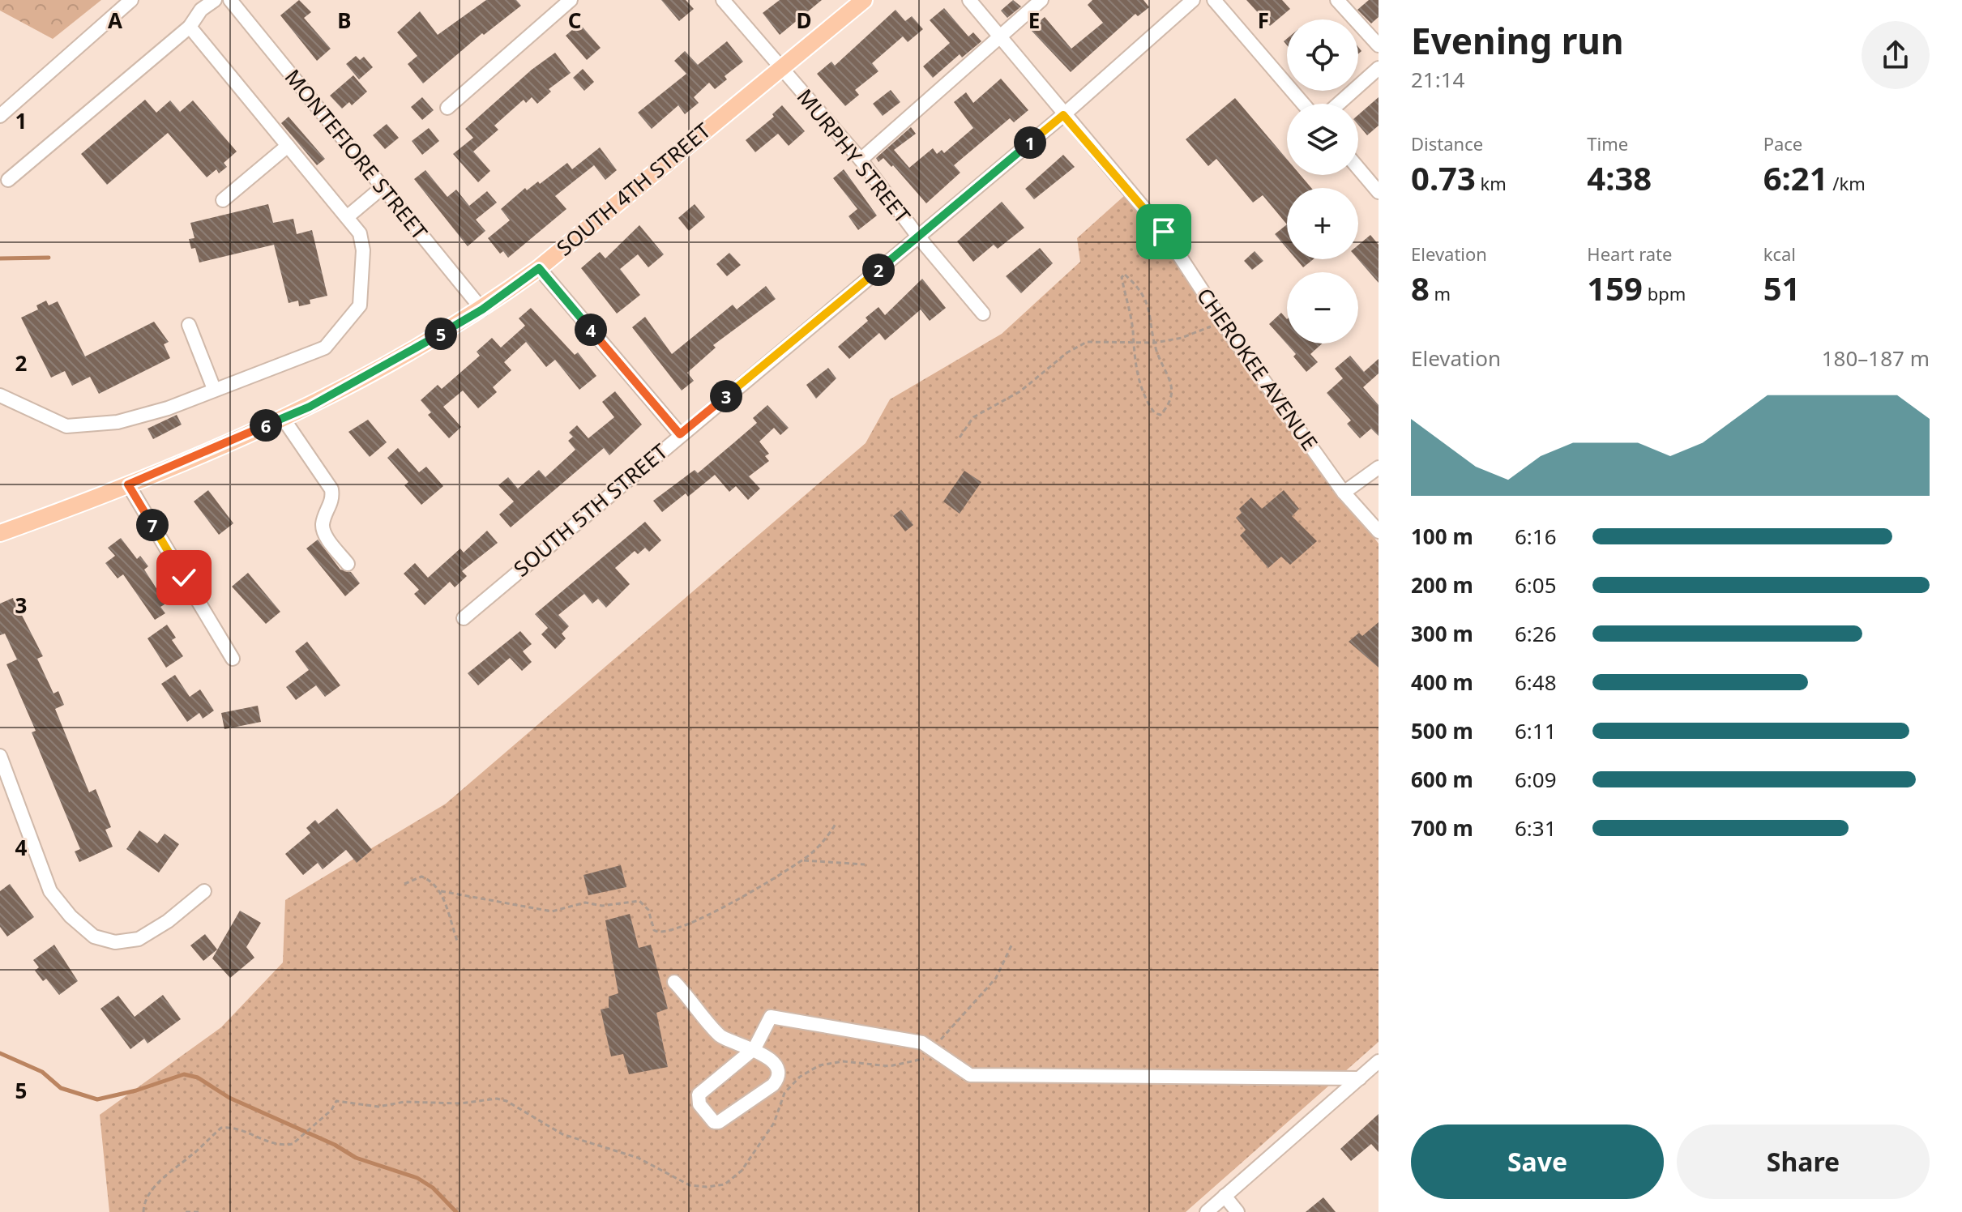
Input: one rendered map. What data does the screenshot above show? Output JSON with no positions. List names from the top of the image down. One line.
{"streets":{"main road":["SOUTH 4TH STREET"],"street":["MONTEFIORE STREET","MURPHY STREET","CHEROKEE AVENUE","SOUTH 5TH STREET"]},"crossings":[["MONTEFIORE STREET","SOUTH 4TH STREET"],["MURPHY STREET","SOUTH 4TH STREET"],["MURPHY STREET","SOUTH 5TH STREET"],["CHEROKEE AVENUE","SOUTH 5TH STREET"]],"page":{"heading":["Evening run","21:14"],"map_buttons":["+","−"],"stats":[["Distance","0.73 km"],["Time","4:38"],["Pace","6:21 /km"],["Elevation","8 m"],["Heart rate","159 bpm"],["kcal","51"]],"pins":["1","2","4","5","3","6","7"],"chart":["Elevation","180–187 m"],"list":[{"name":"100 m","note":"6:16"},{"name":"200 m","note":"6:05"},{"name":"300 m","note":"6:26"},{"name":"400 m","note":"6:48"},{"name":"500 m","note":"6:11"},{"name":"600 m","note":"6:09"},{"name":"700 m","note":"6:31"}],"buttons":["Save","Share"]},"grid":{"columns":["A","B","C","D","E","F"],"rows":["1","2","3","4","5"]}}
